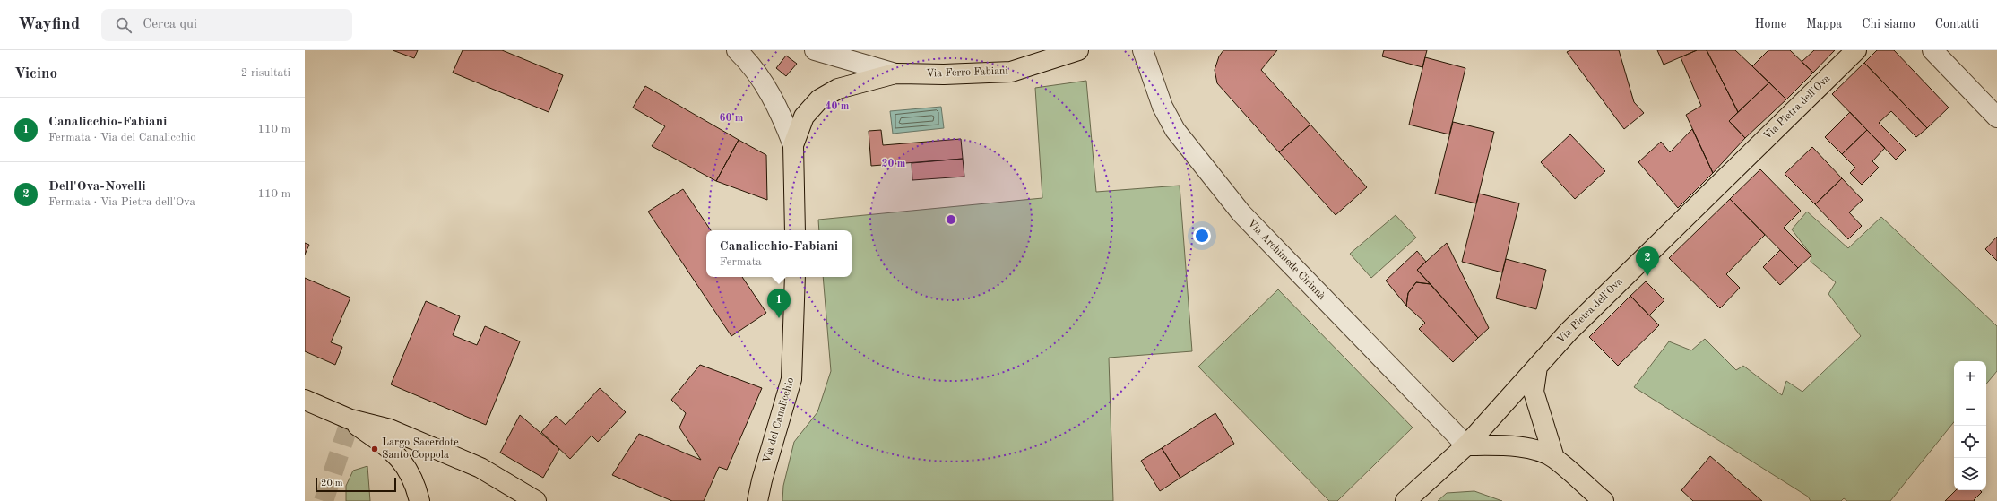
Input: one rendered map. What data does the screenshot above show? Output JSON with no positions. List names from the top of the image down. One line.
{"streets":{"main road":["Via Ferro Fabiani","Via Pietra dell'Ova","Via del Canalicchio"],"street":["Via Archimede Cirinnà"]},"crossings":[["Via Pietra dell'Ova","Via Archimede Cirinnà"]],"places":["Largo Sacerdote Santo Coppola"],"scale_bar":"20 m","page":{"header":"Wayfind","search":"Cerca qui","nav":["Home","Mappa","Chi siamo","Contatti"],"heading":["Vicino","2 risultati"],"list":[{"mark":"1","name":"Canalicchio-Fabiani","note":"Fermata · Via del Canalicchio","value":"110 m"},{"mark":"2","name":"Dell'Ova-Novelli","note":"Fermata · Via Pietra dell'Ova","value":"110 m"}],"popup":["Canalicchio-Fabiani","Fermata"],"pins":["2","1"],"map_buttons":["+","−"],"scale":"20 m"},"rings":["40 m","60 m","20 m"]}
